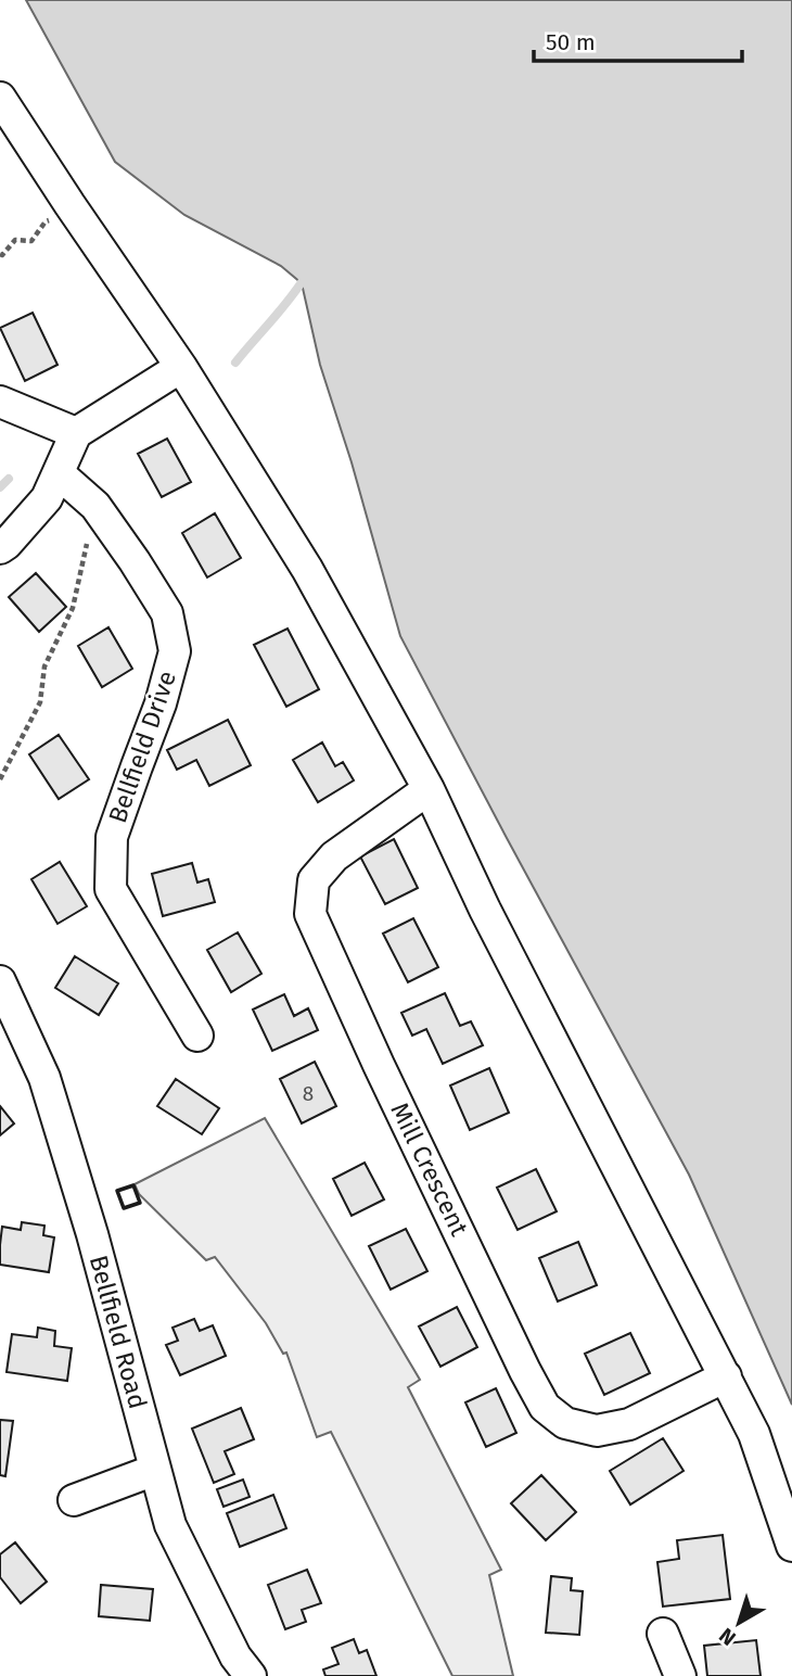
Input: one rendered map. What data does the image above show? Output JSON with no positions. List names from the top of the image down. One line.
{"streets":{"street":["Bellfield Drive","Mill Crescent","Bellfield Road"]},"house_numbers":["8"],"scale_bar":"50 m","north":"bottom left"}
